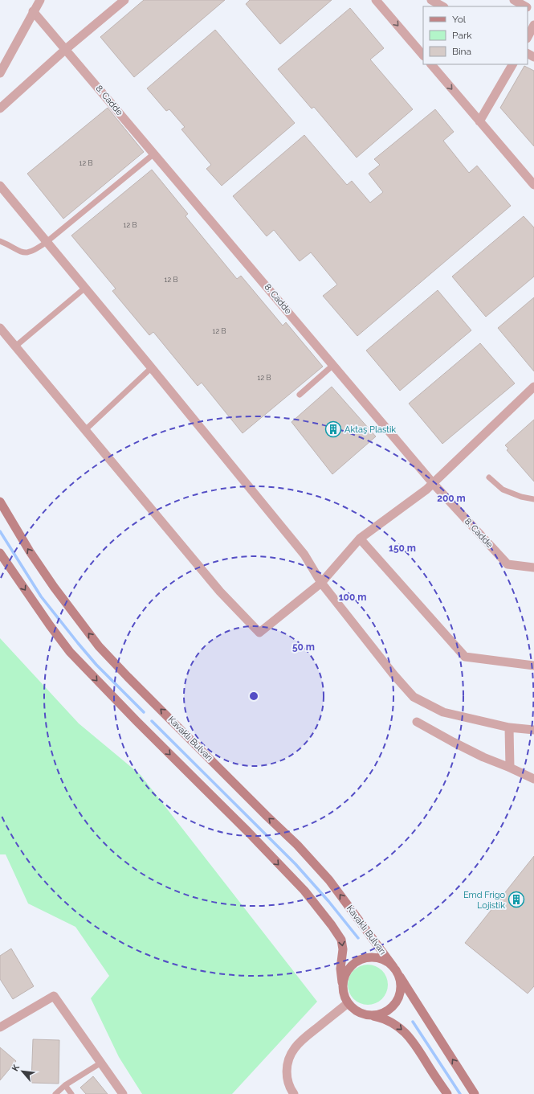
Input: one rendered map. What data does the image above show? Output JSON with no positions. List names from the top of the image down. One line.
{"streets":{"main road":["Kavaklı Bulvarı"],"street":["8. Cadde"]},"places":{"building":["Aktaş Plastik","Emd Frigo Lojistik"]},"house_numbers":["12 B","12 B","12 B","12 B","12 B"],"legend":["Yol","Park","Bina"],"north":"top left","rings":["200 m","150 m","100 m","50 m"]}
